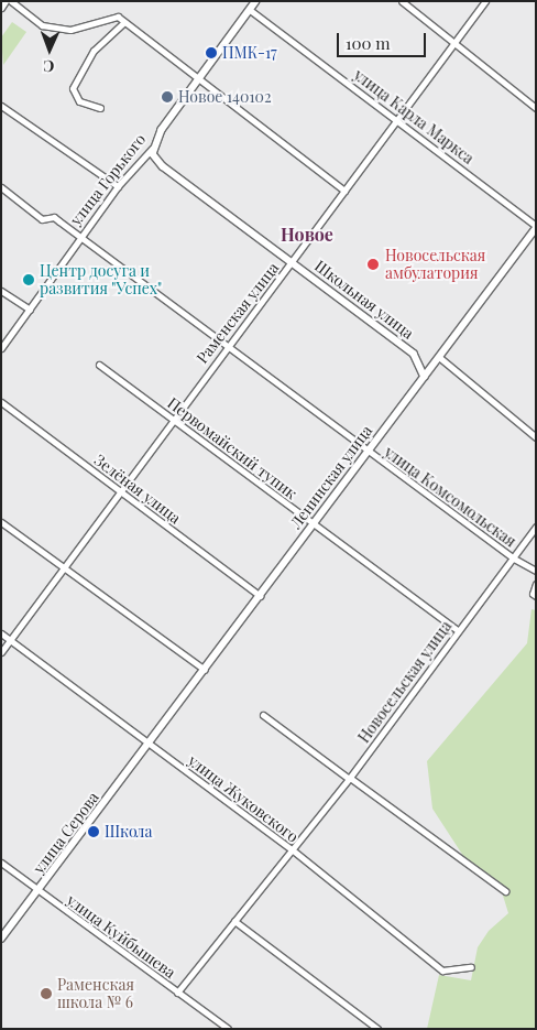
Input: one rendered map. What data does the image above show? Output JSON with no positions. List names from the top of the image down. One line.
{"streets":{"street":["улица Карла Маркса","улица Горького","Школьная улица","Раменская улица","Первомайский тупик","Ленинская улица","Зелёная улица","улица Комсомольская","Новосельская улица","улица Жуковского","улица Серова","улица Куйбышева"]},"crossings":[["улица Карла Маркса","улица Горького"],["улица Карла Маркса","Раменская улица"],["улица Карла Маркса","Ленинская улица"],["улица Горького","Школьная улица"],["улица Горького","улица Комсомольская"],["Школьная улица","Раменская улица"],["Школьная улица","Ленинская улица"],["Раменская улица","Первомайский тупик"],["Раменская улица","Зелёная улица"],["Раменская улица","улица Комсомольская"],["Раменская улица","улица Жуковского"],["Первомайский тупик","Ленинская улица"],["Первомайский тупик","Новосельская улица"],["Ленинская улица","Зелёная улица"],["Ленинская улица","улица Комсомольская"],["Ленинская улица","улица Жуковского"],["Ленинская улица","улица Серова"],["улица Комсомольская","Новосельская улица"],["Новосельская улица","улица Жуковского"],["Новосельская улица","улица Куйбышева"],["улица Жуковского","улица Серова"],["улица Серова","улица Куйбышева"]],"districts":["Новое"],"places":["ПМК-17","Новое 140102","Новосельская амбулатория","Центр досуга и развития \"Успех\"","Школа","Раменская школа № 6"],"scale_bar":"100 m","north":"bottom"}
